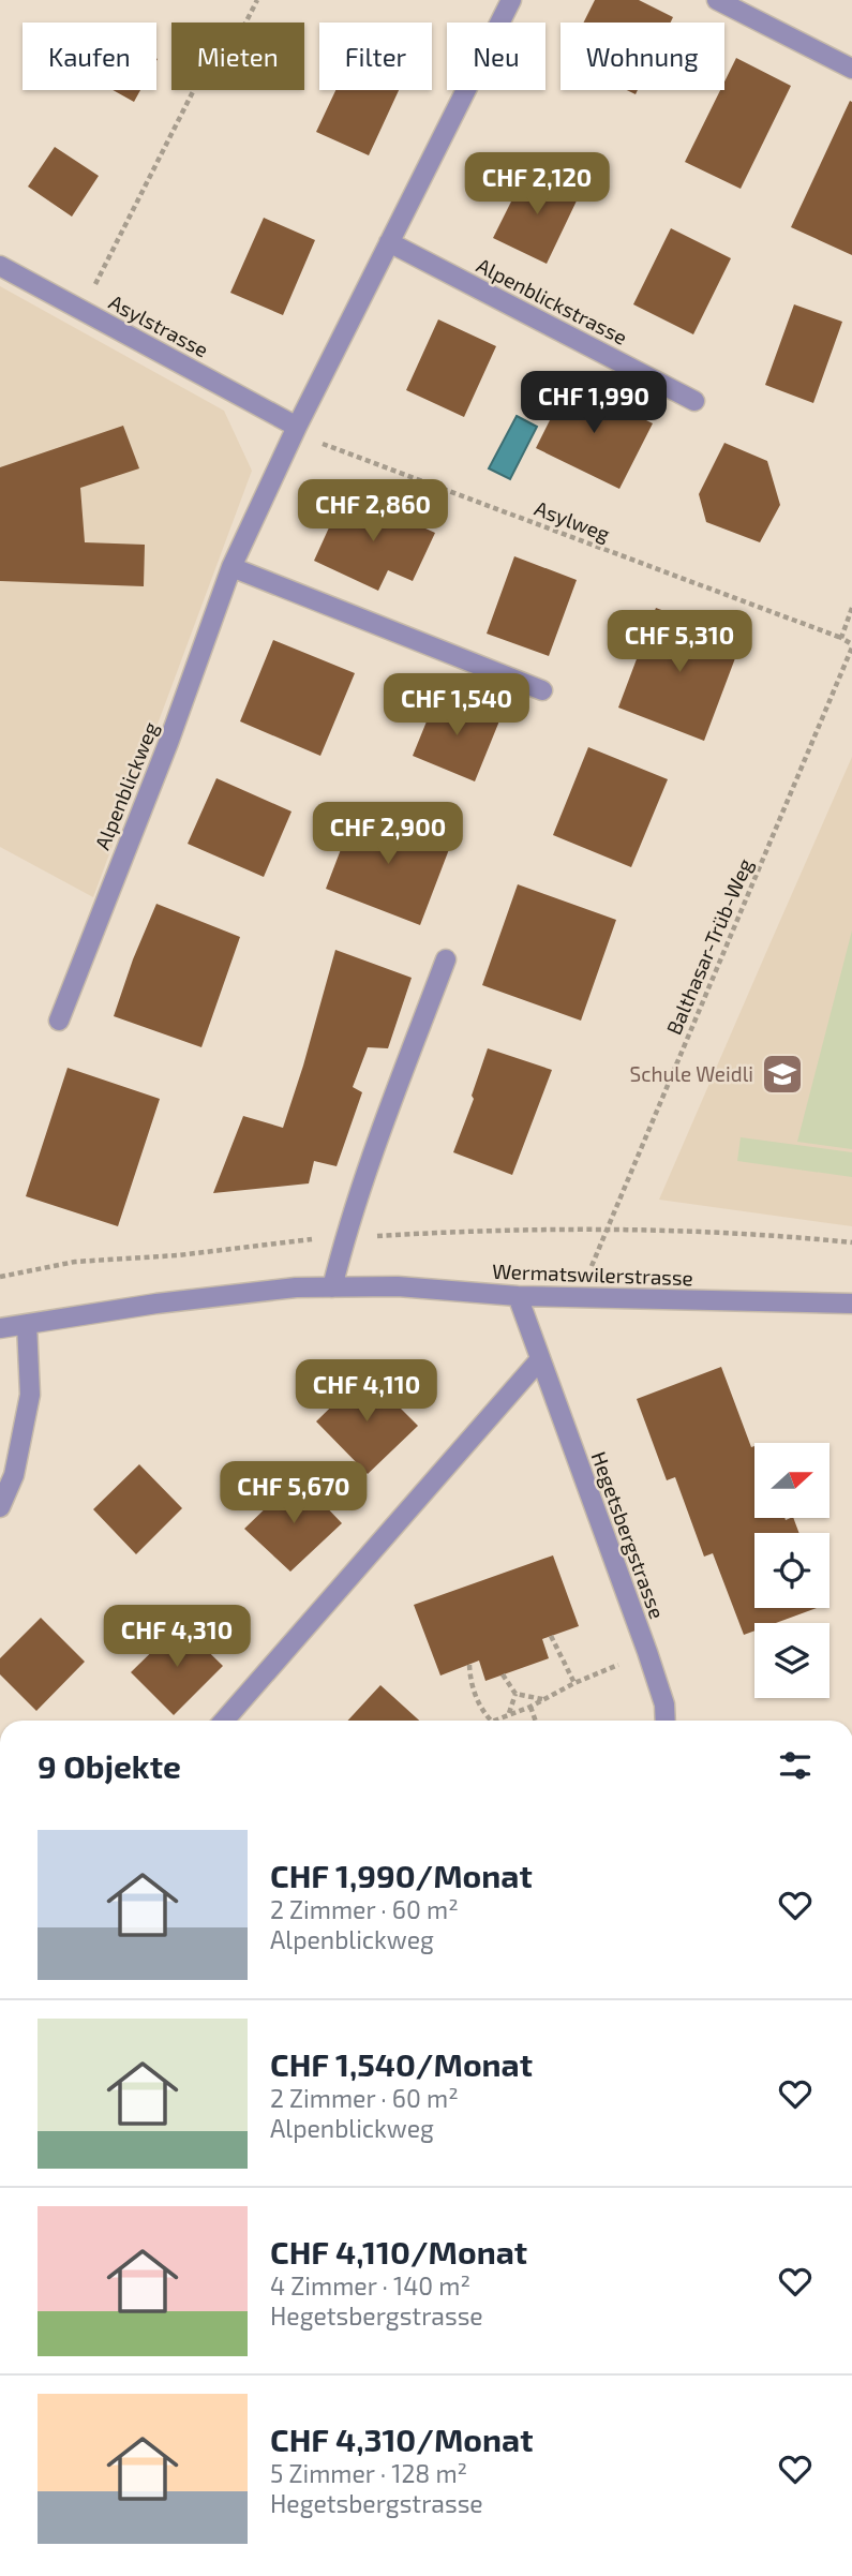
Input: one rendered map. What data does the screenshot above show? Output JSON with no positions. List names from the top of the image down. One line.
{"streets":{"street":["Alpenblickstrasse","Asylstrasse","Alpenblickweg","Wermatswilerstrasse","Hegetsbergstrasse"],"path":["Asylweg","Balthasar-Trüb-Weg"]},"crossings":[["Asylstrasse","Asylweg"],["Asylstrasse","Alpenblickweg"],["Asylweg","Alpenblickweg"],["Asylweg","Balthasar-Trüb-Weg"],["Balthasar-Trüb-Weg","Wermatswilerstrasse"],["Wermatswilerstrasse","Hegetsbergstrasse"]],"places":{"school or university":["Schule Weidli"]},"north":"right","page":{"chip":["Kaufen","Mieten","Filter","Neu","Wohnung"],"price":["CHF 2,120","CHF 1,990","CHF 2,860","CHF 5,310","CHF 1,540","CHF 2,900","CHF 4,110","CHF 5,670","CHF 4,310"],"heading":"9 Objekte","list":[{"name":"CHF 1,990/Monat","note":"2 Zimmer · 60 m² · Alpenblickweg"},{"name":"CHF 1,540/Monat","note":"2 Zimmer · 60 m² · Alpenblickweg"},{"name":"CHF 4,110/Monat","note":"4 Zimmer · 140 m² · Hegetsbergstrasse"},{"name":"CHF 4,310/Monat","note":"5 Zimmer · 128 m² · Hegetsbergstrasse"}]}}
